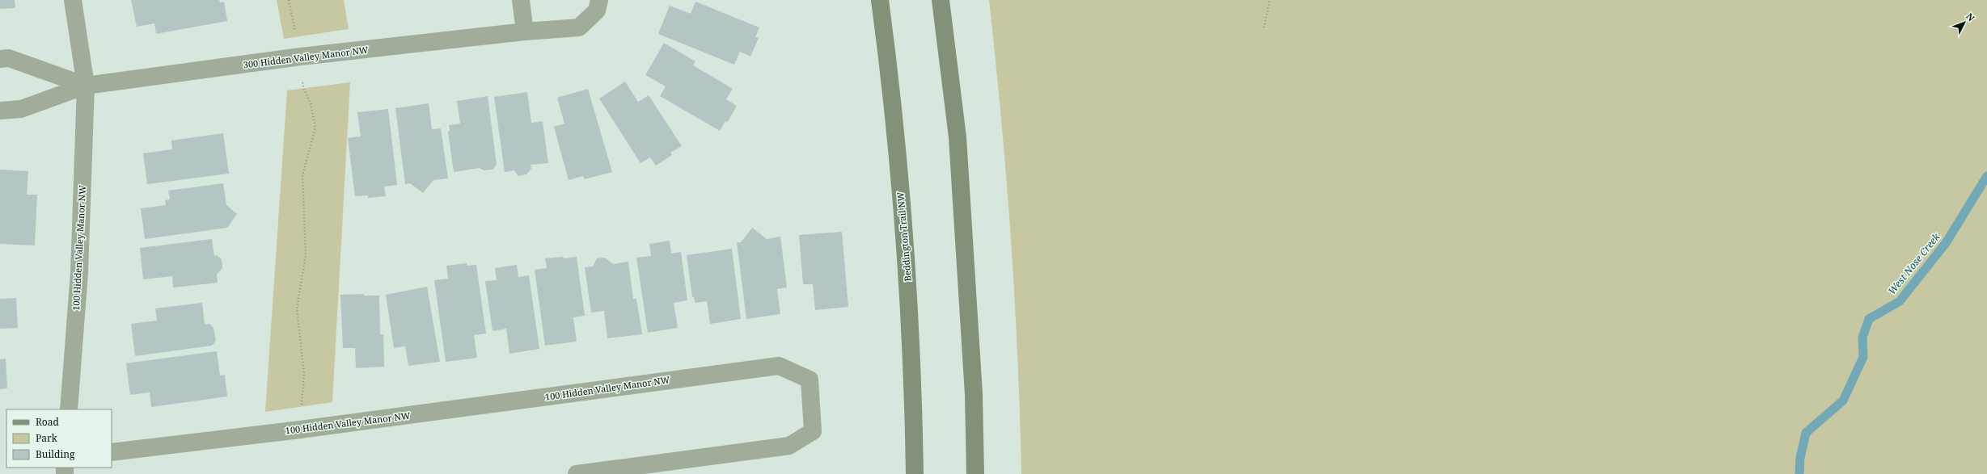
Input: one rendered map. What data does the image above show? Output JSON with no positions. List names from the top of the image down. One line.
{"streets":{"main road":["Beddington Trail NW"],"street":["300 Hidden Valley Manor NW","100 Hidden Valley Manor NW"]},"crossings":[["300 Hidden Valley Manor NW","100 Hidden Valley Manor NW"]],"water":["West Nose Creek"],"legend":["Road","Park","Building"],"north":"top right"}
